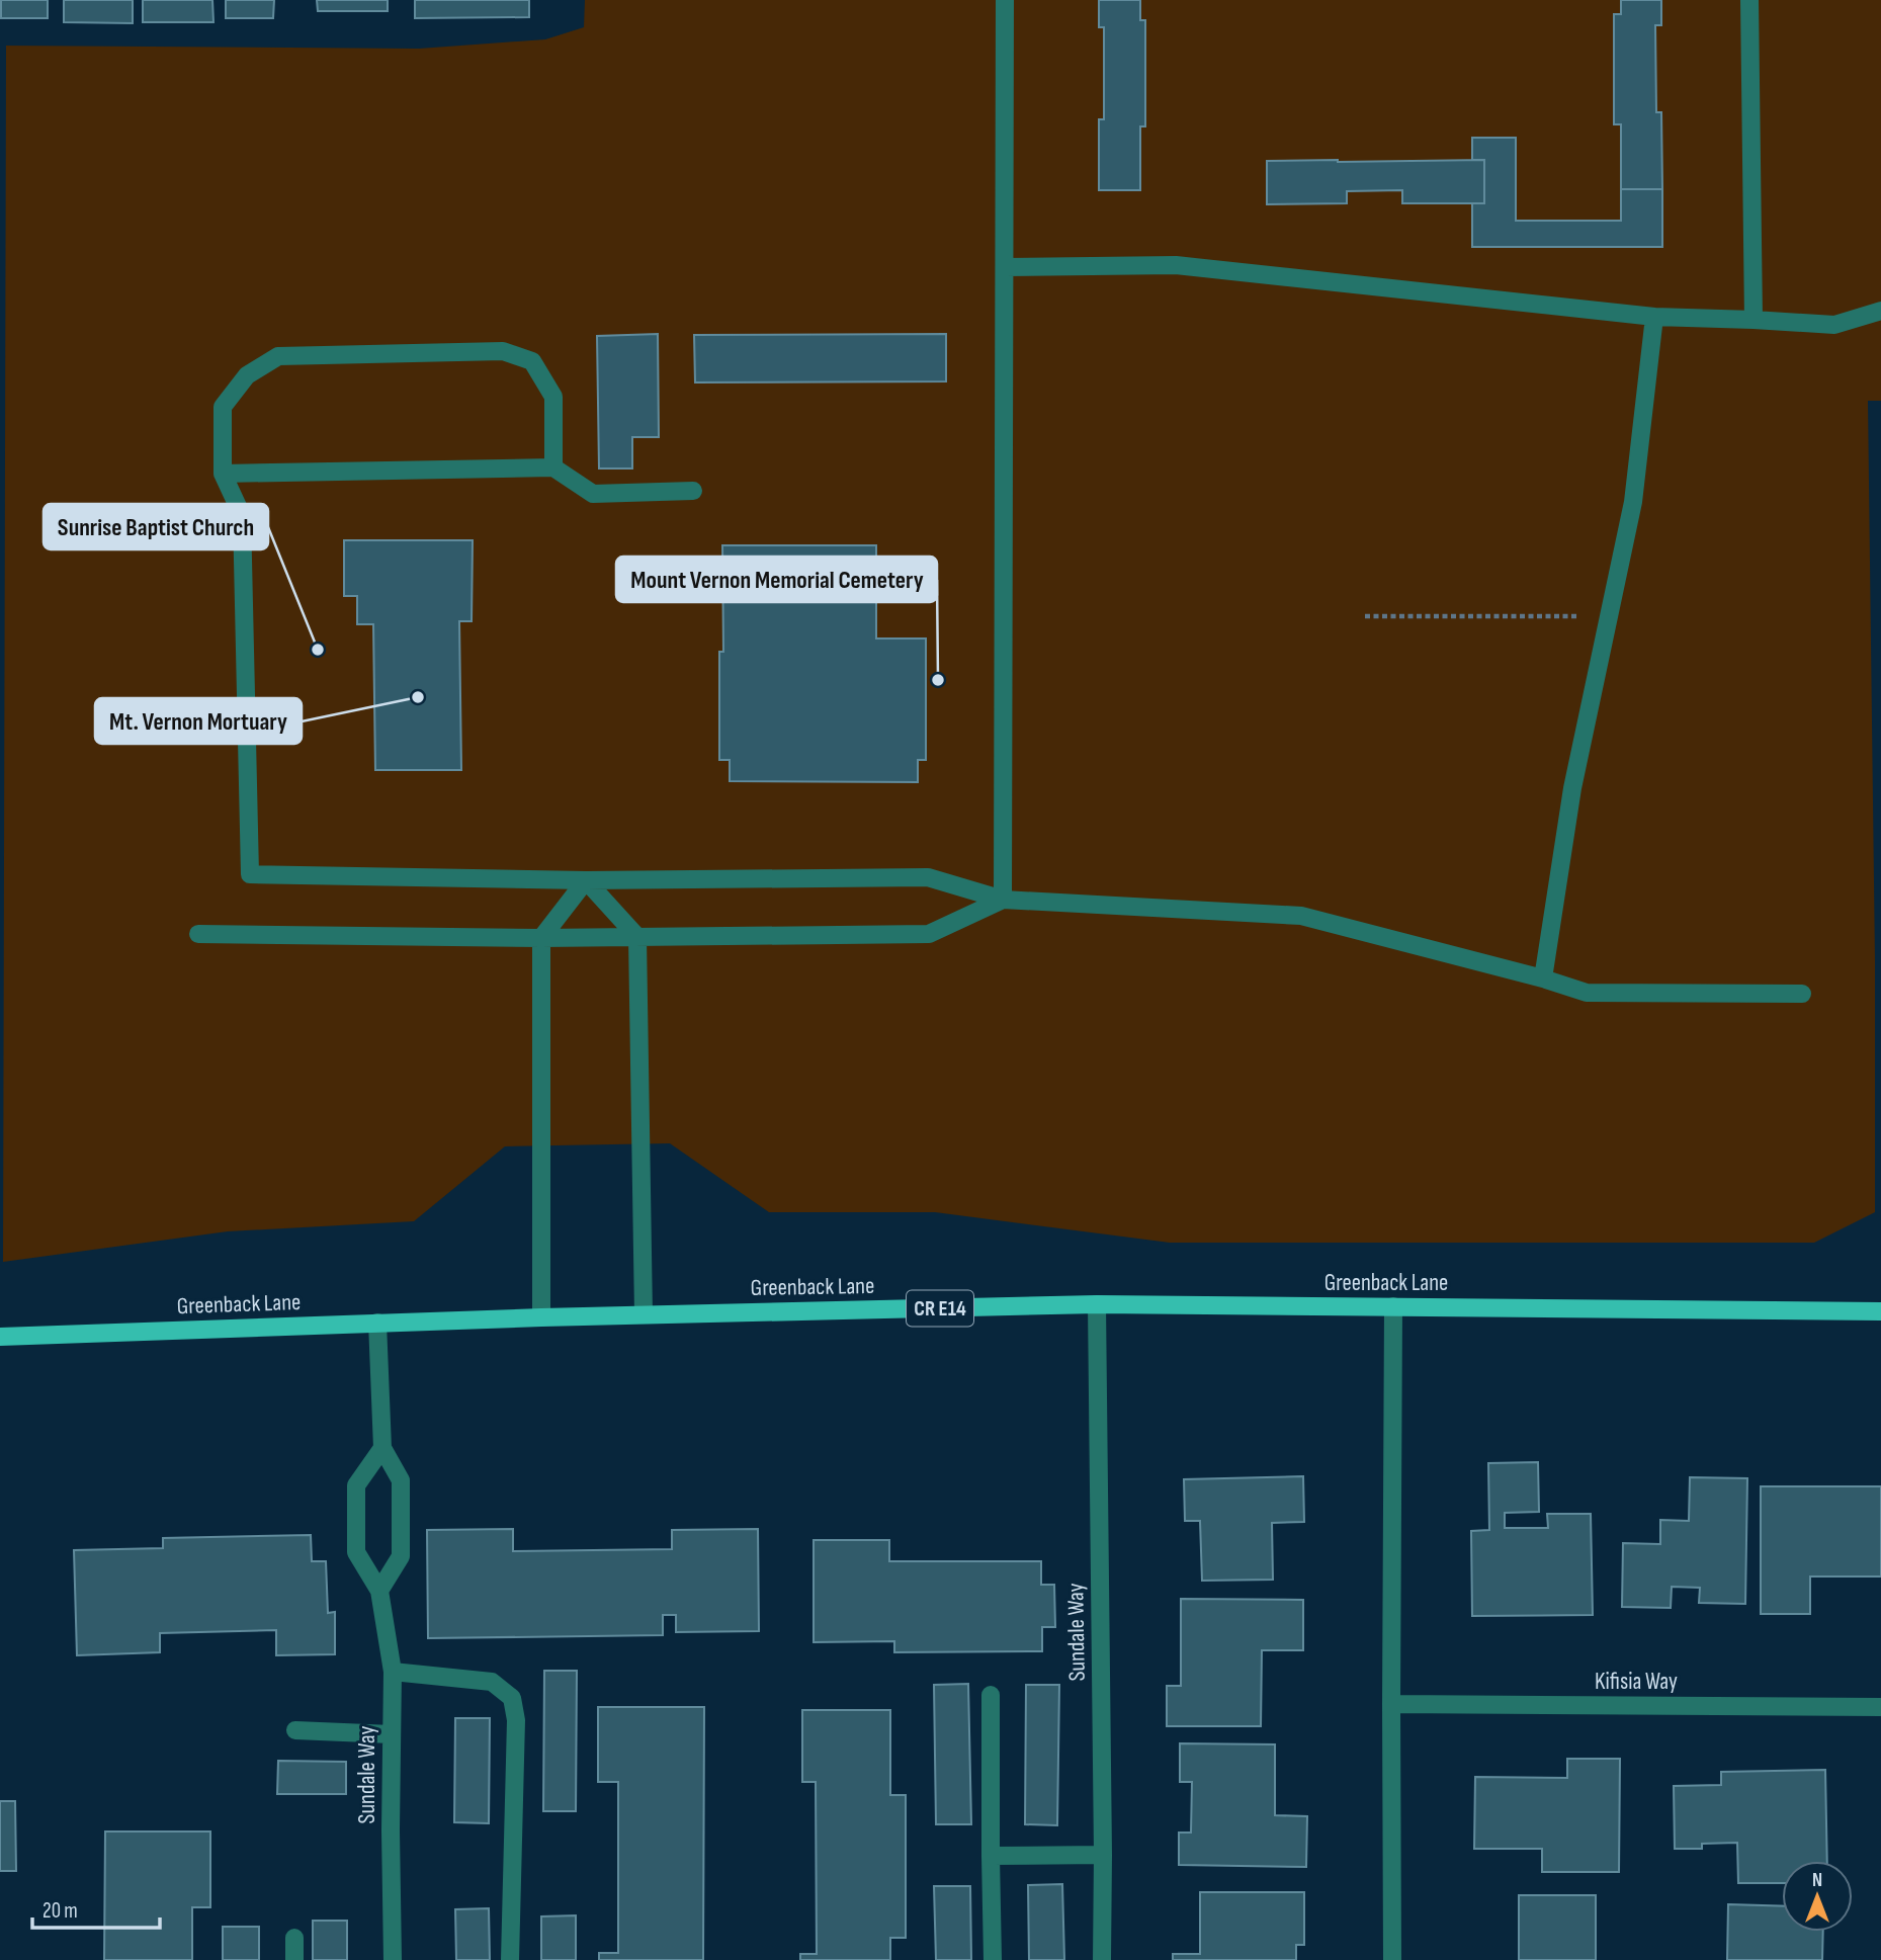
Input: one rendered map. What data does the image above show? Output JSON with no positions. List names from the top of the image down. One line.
{"streets":{"main road":["Greenback Lane","CR E14"],"street":["Sundale Way","Kifisia Way"]},"crossings":[["Greenback Lane","Sundale Way"]],"places":["Sunrise Baptist Church","Mount Vernon Memorial Cemetery","Mt. Vernon Mortuary"],"scale_bar":"20 m","north":"top"}
